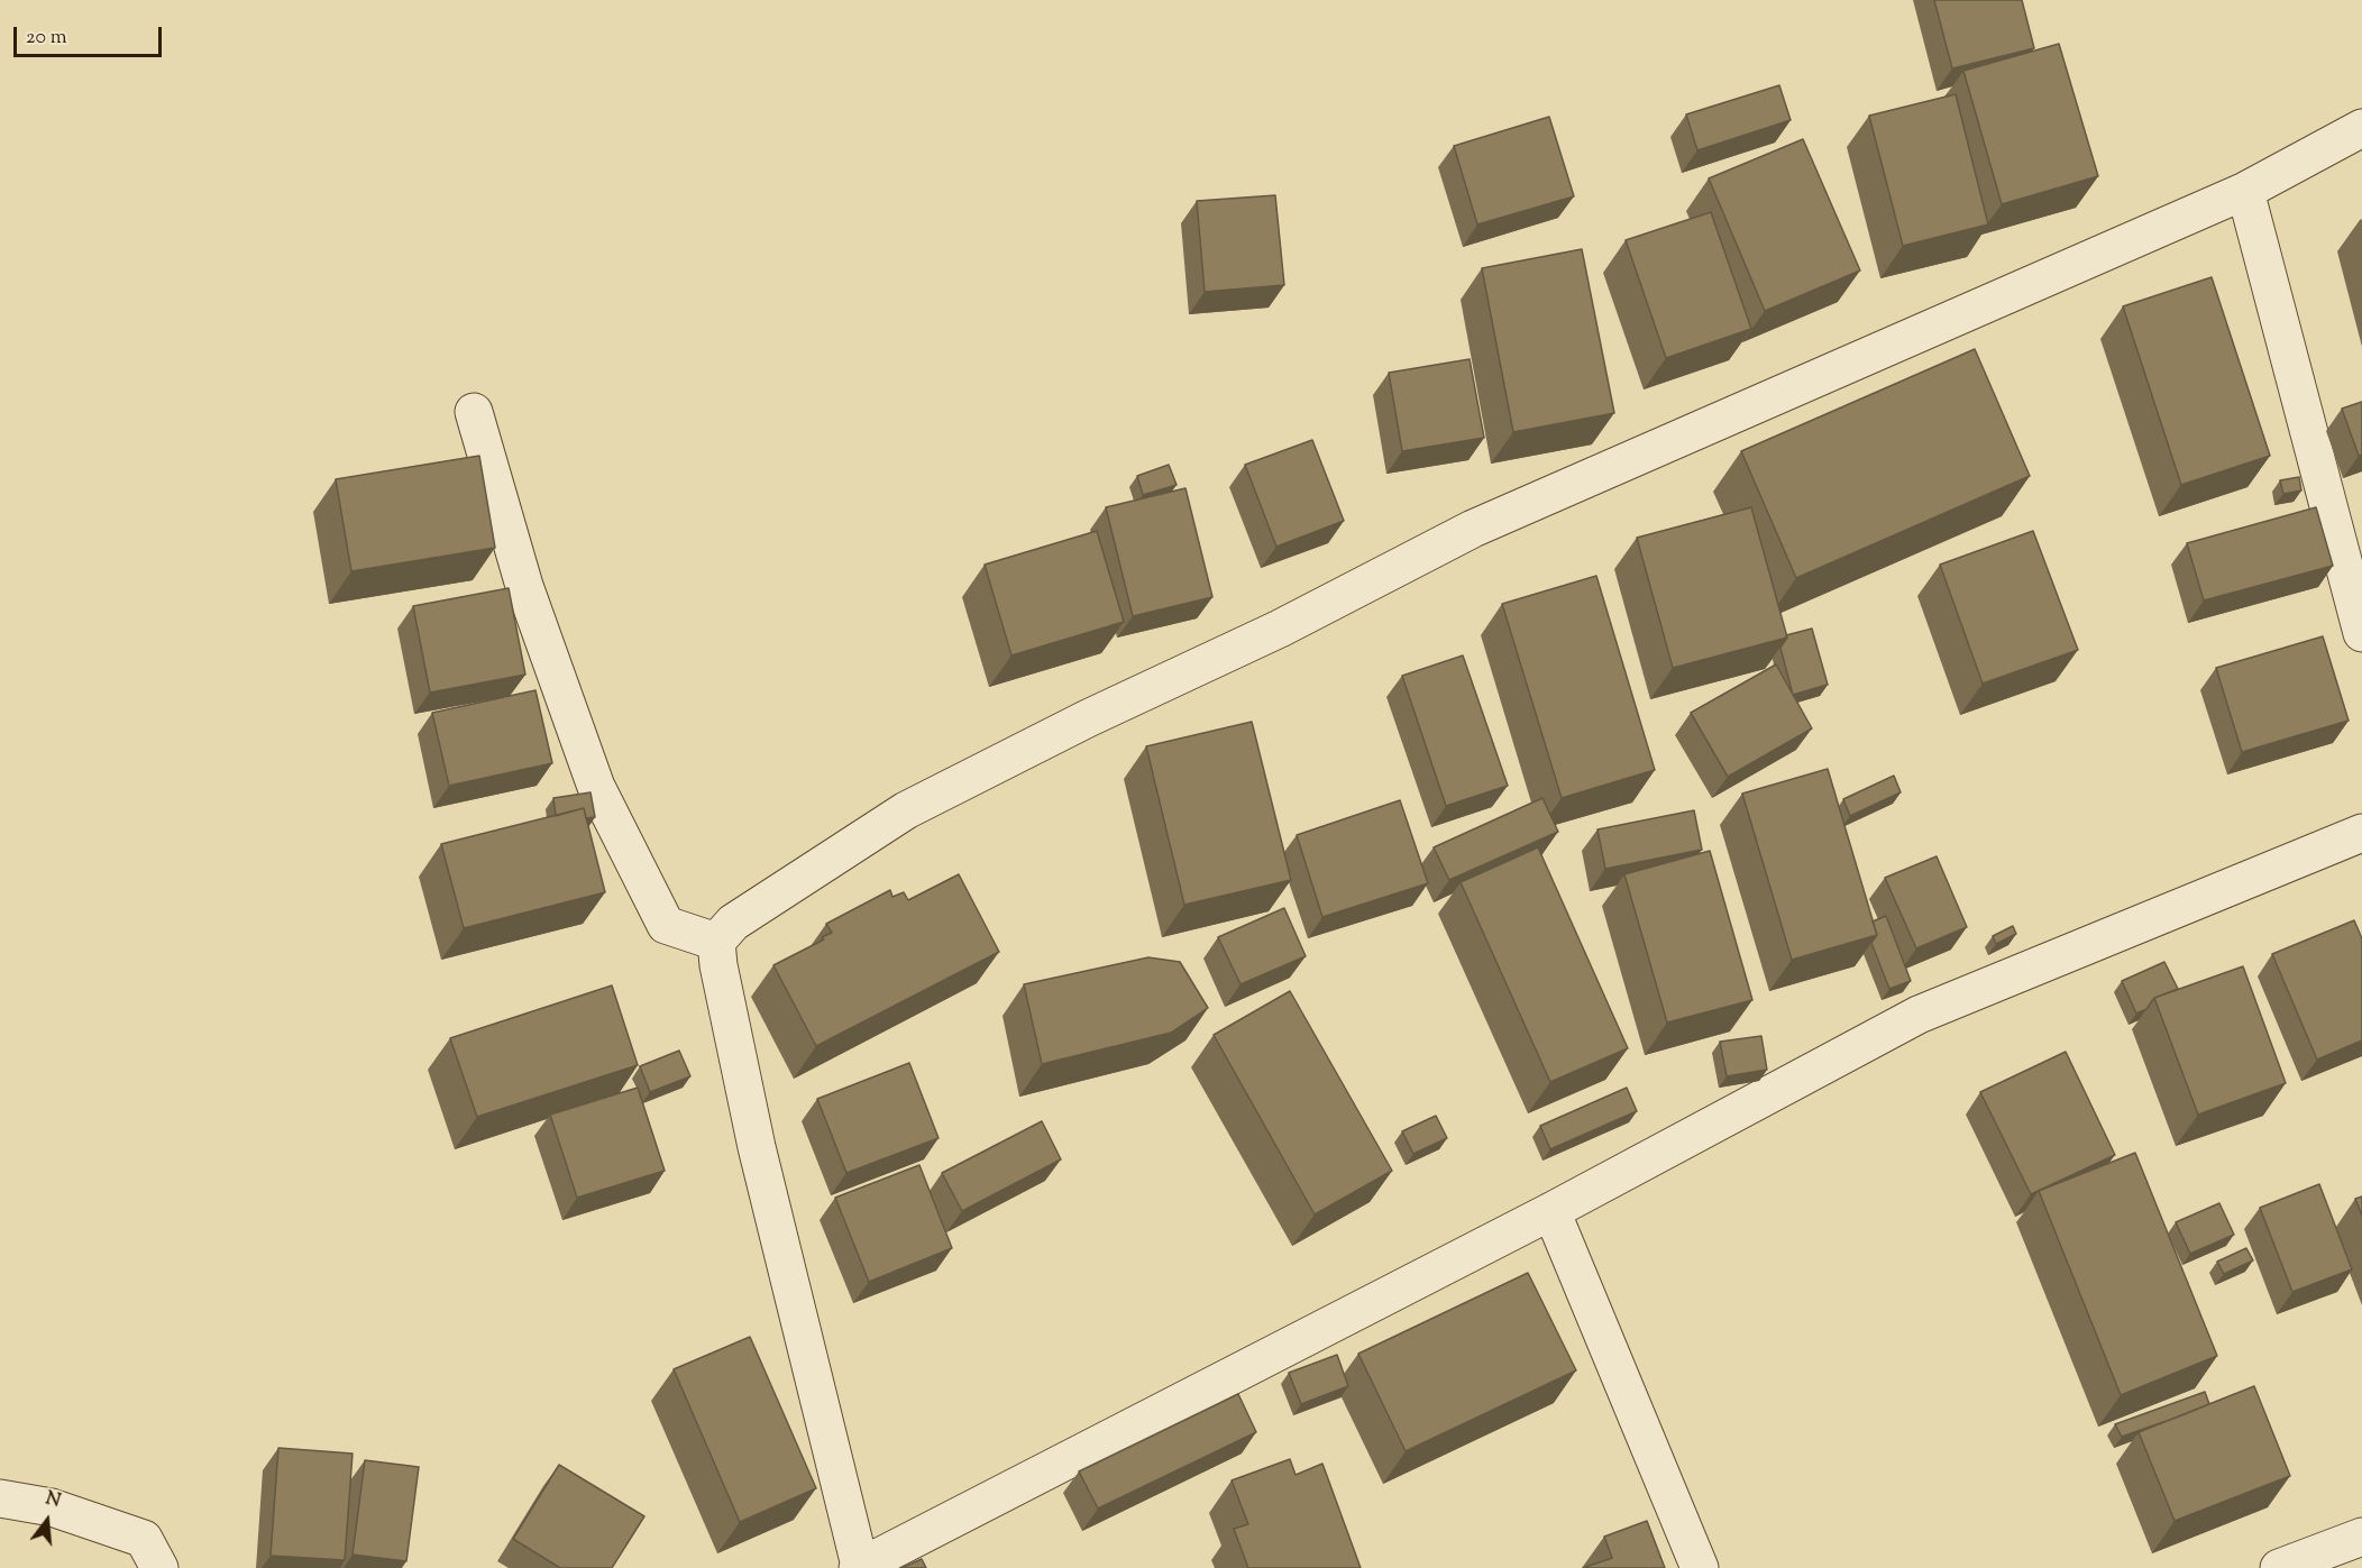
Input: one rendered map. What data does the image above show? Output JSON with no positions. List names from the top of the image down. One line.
{"scale_bar":"20 m","north":"top"}
